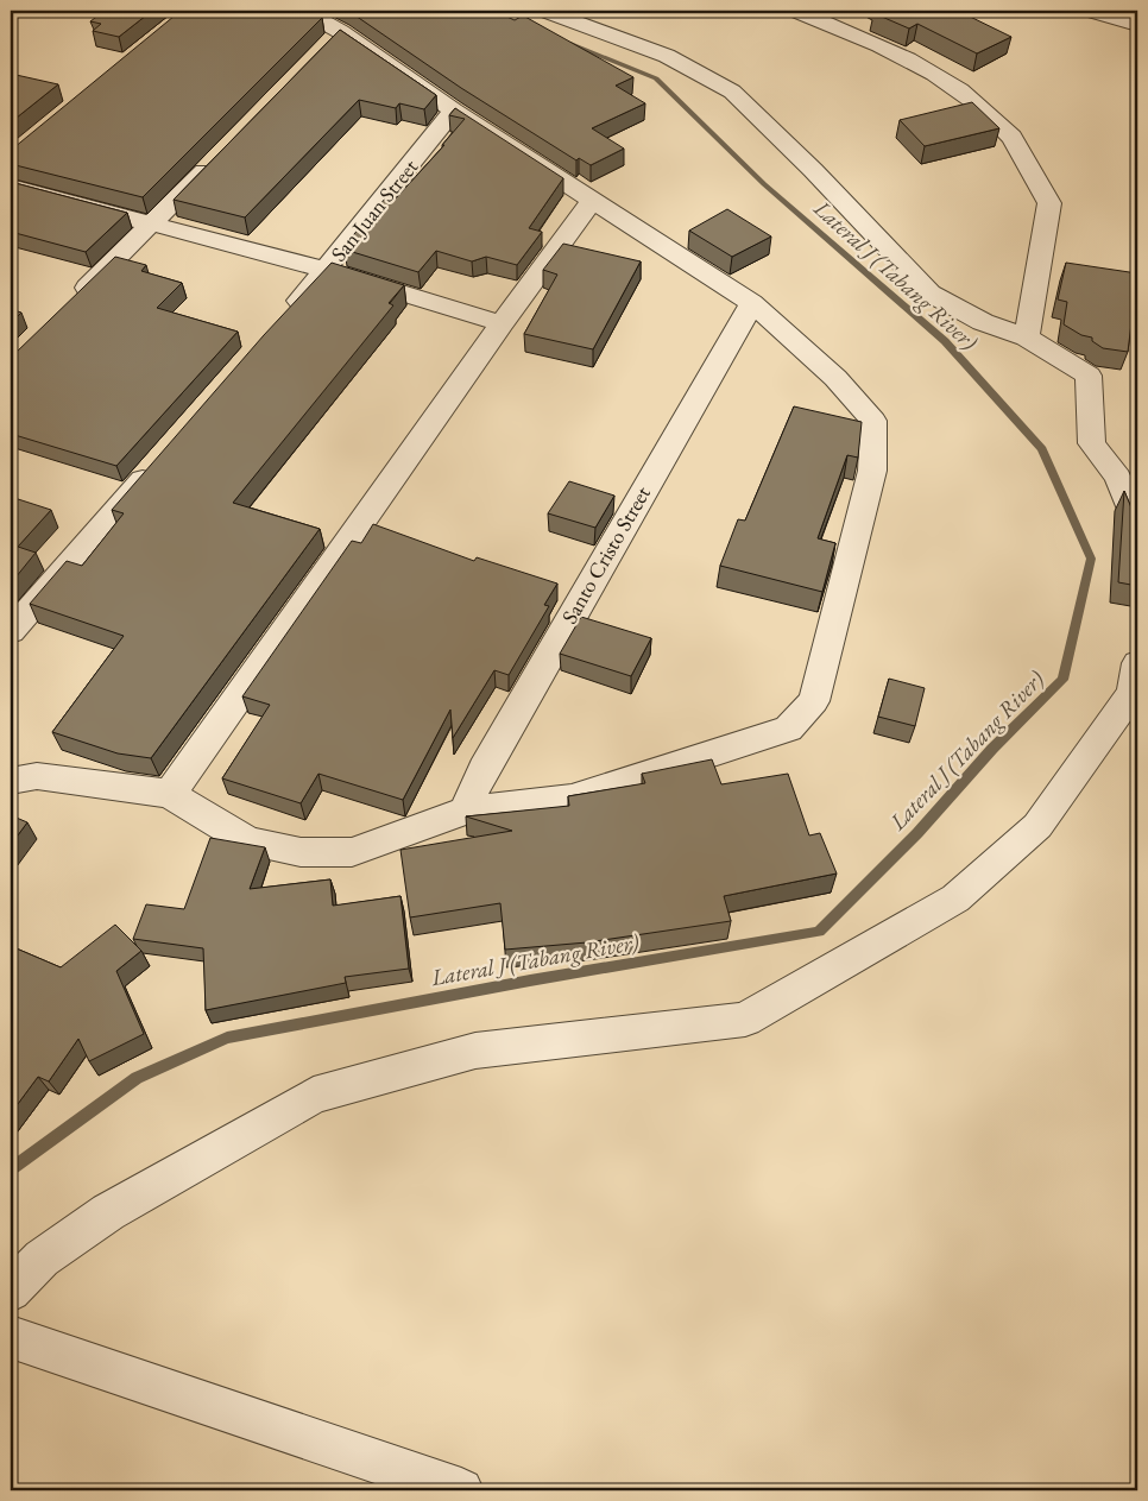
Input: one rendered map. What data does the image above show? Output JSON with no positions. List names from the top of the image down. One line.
{"streets":{"street":["San Juan Street","Santo Cristo Street"]},"water":["Lateral J (Tabang River)"]}
